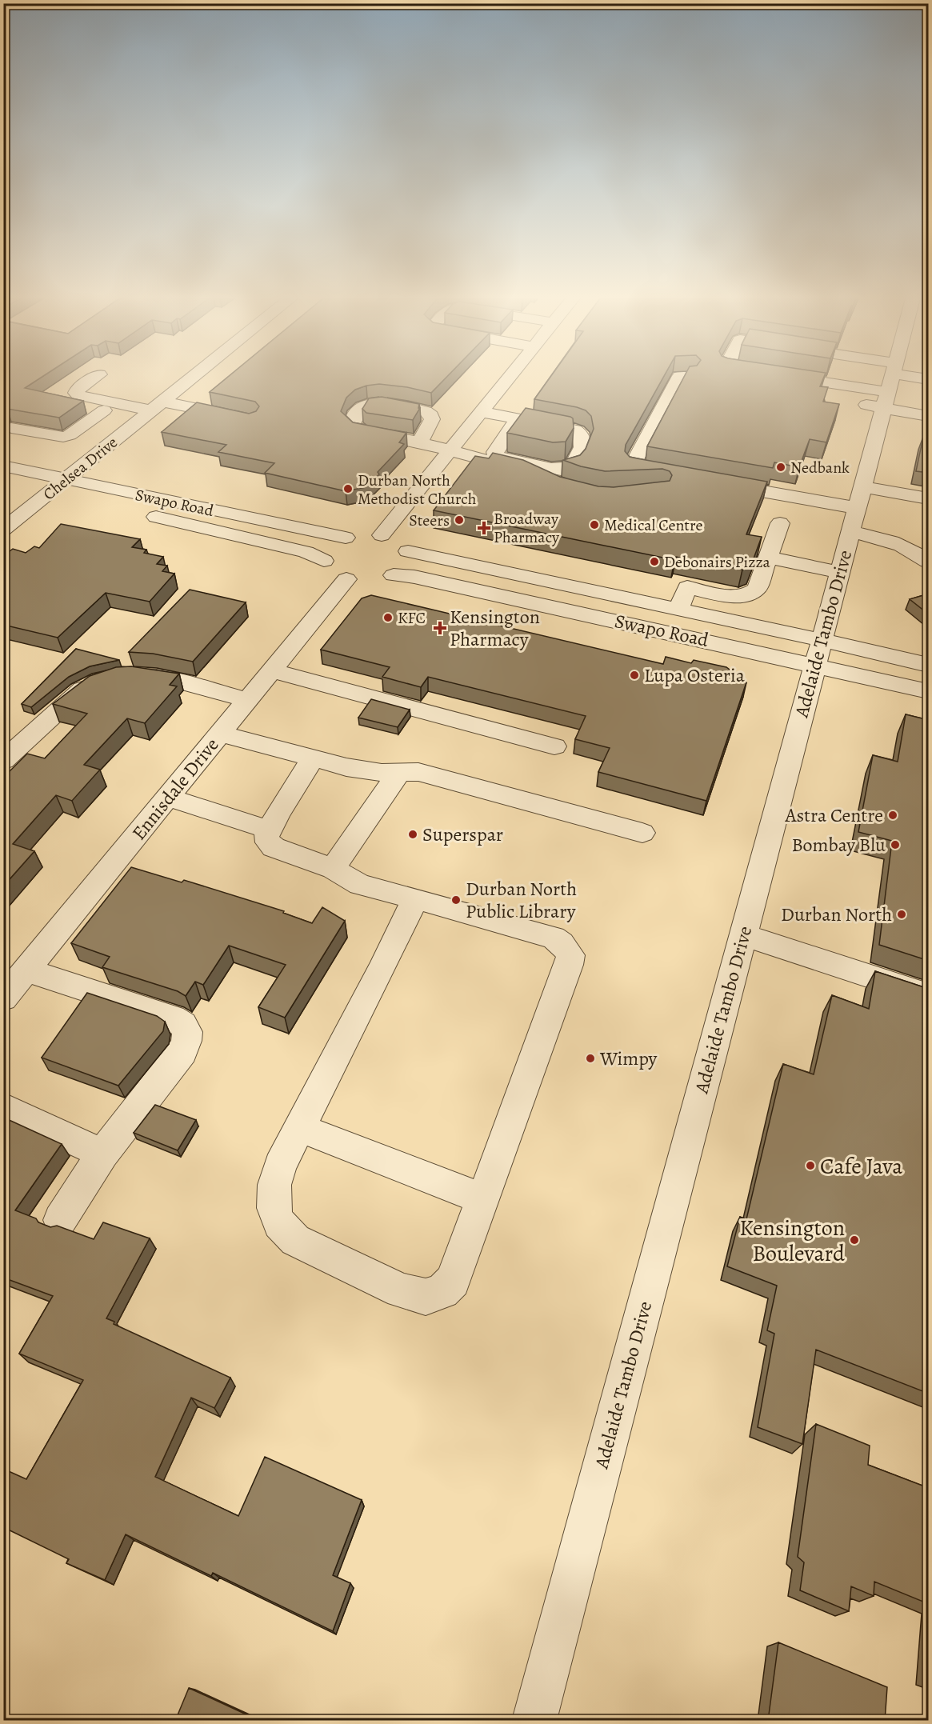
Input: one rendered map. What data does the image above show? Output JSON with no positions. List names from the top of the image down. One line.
{"streets":{"street":["Chelsea Drive","Swapo Road","Adelaide Tambo Drive","Ennisdale Drive"]},"crossings":[["Chelsea Drive","Swapo Road"],["Swapo Road","Adelaide Tambo Drive"],["Swapo Road","Ennisdale Drive"]],"places":{"other":["Nedbank","Durban North Methodist Church","Steers","Medical Centre","Debonairs Pizza","KFC","Lupa Osteria","Astra Centre","Superspar","Bombay Blu","Durban North Public Library","Durban North","Wimpy","Cafe Java","Kensington Boulevard"],"health":["Broadway Pharmacy","Kensington Pharmacy"]}}
